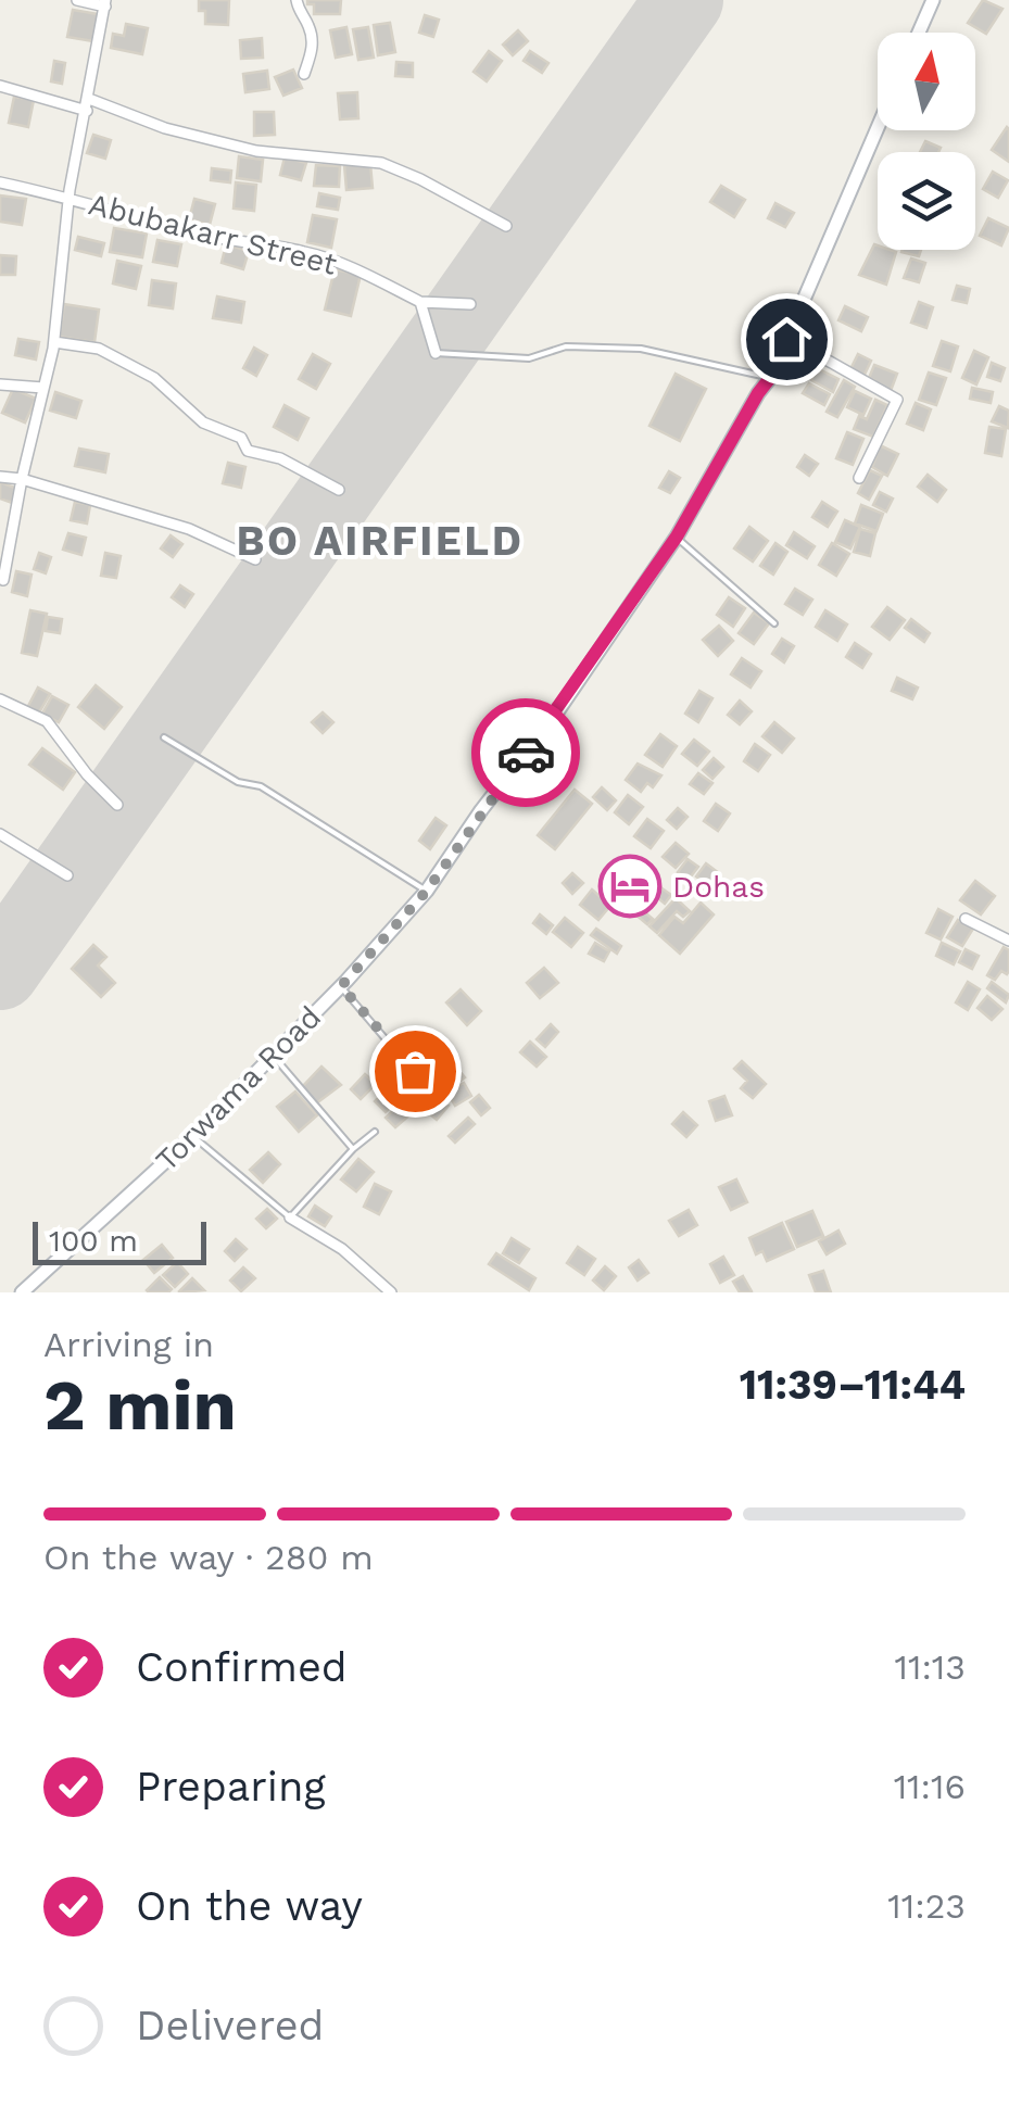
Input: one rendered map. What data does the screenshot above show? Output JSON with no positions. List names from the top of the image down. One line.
{"streets":{"main road":["Torwama Road"],"street":["Abubakarr Street"]},"districts":["BO AIRFIELD"],"places":{"hotel":["Dohas"]},"scale_bar":"100 m","north":"top","page":{"scale":"100 m","heading":["2 min","Arriving in","11:39–11:44"],"bar":"On the way · 280 m","list":[["Confirmed","11:13"],["Preparing","11:16"],["On the way","11:23"],"Delivered"]}}
